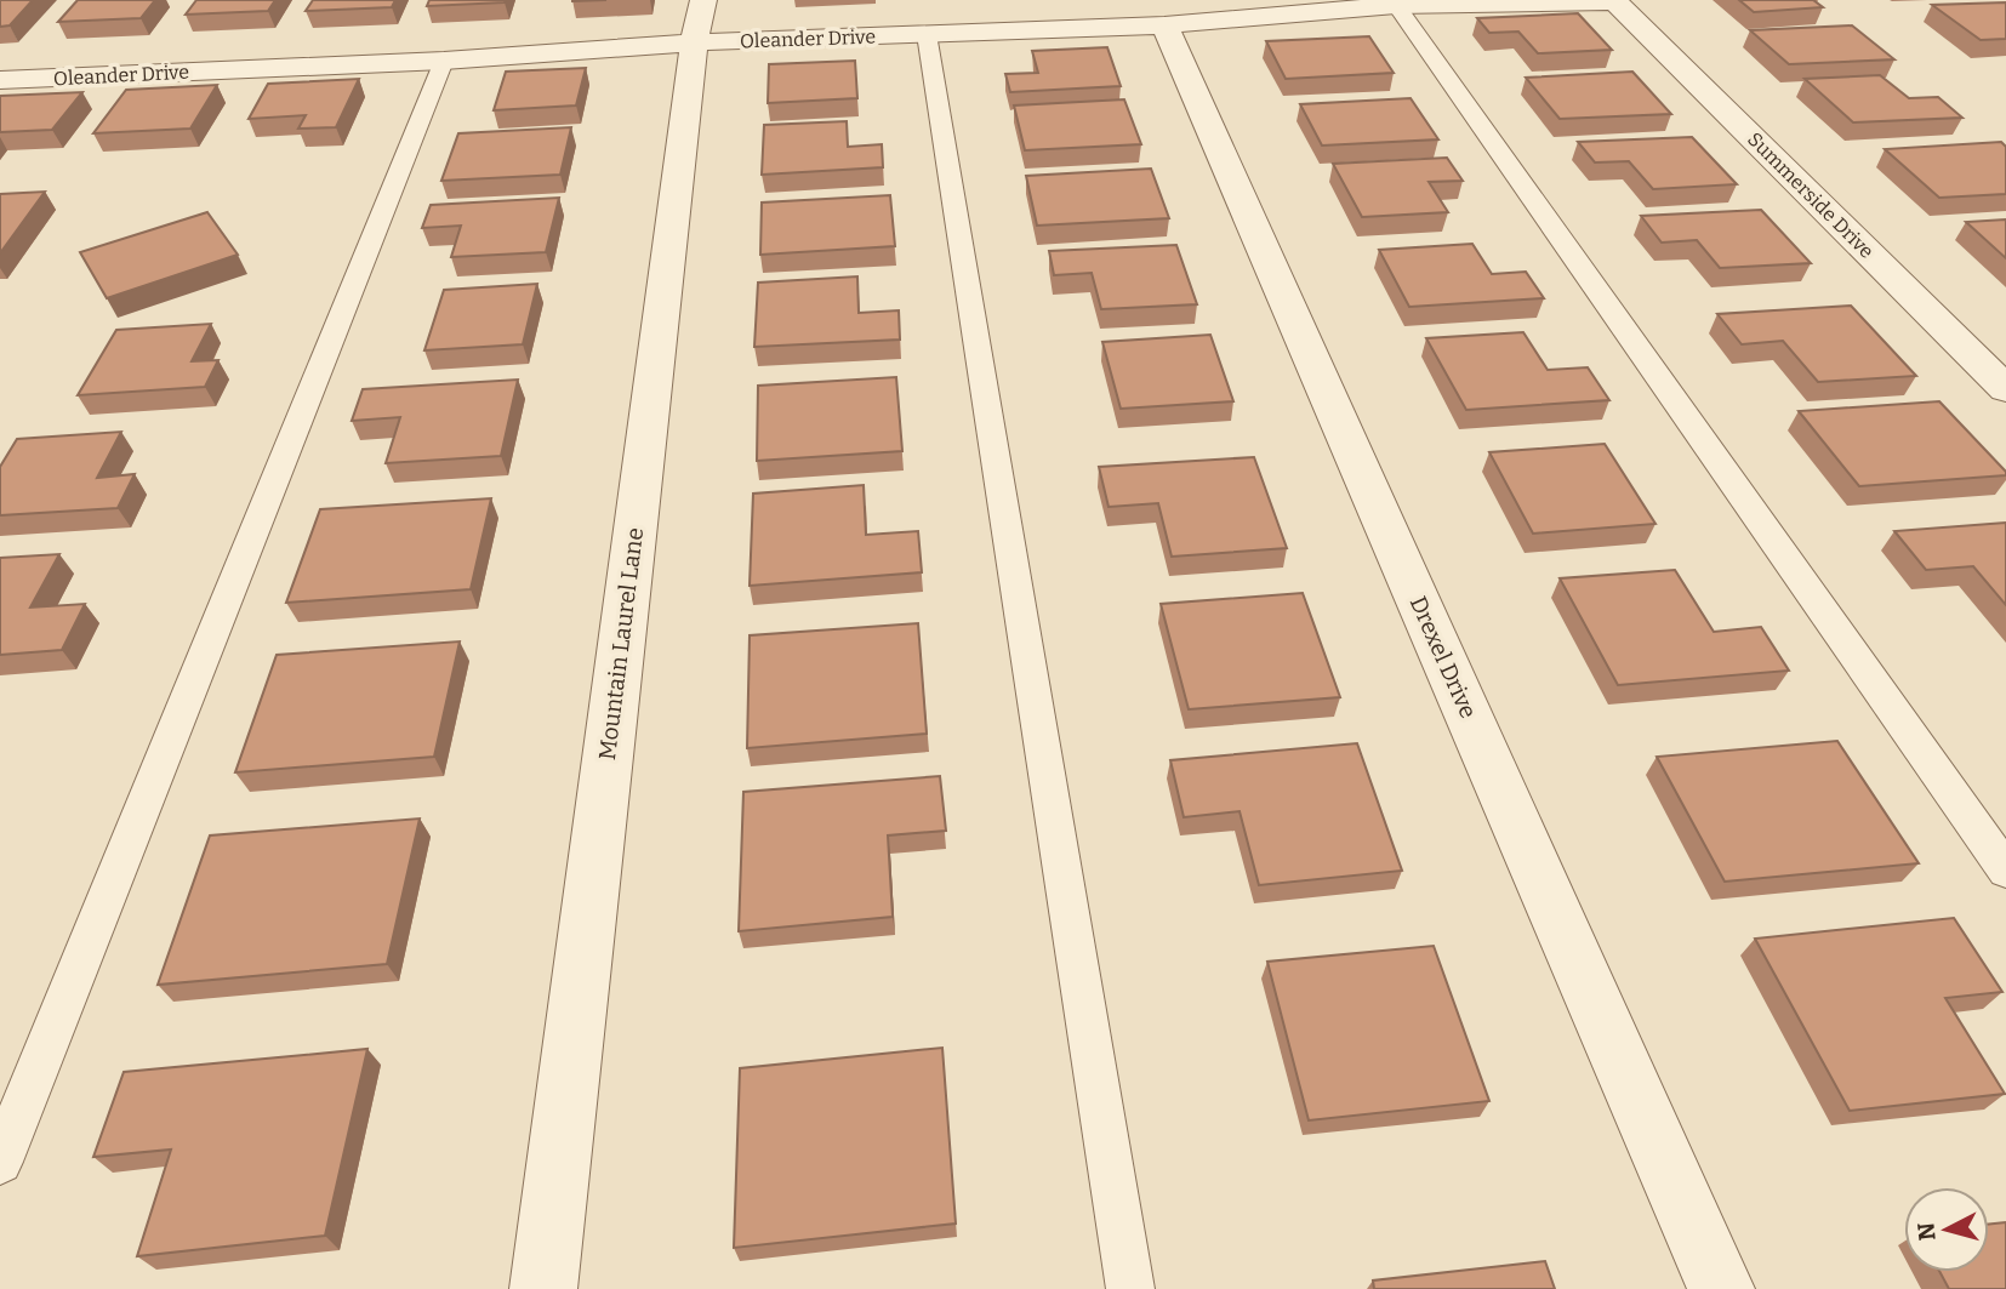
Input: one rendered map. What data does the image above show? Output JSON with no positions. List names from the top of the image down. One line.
{"streets":{"street":["Oleander Drive","Summerside Drive","Mountain Laurel Lane","Drexel Drive"]},"crossings":[["Oleander Drive","Summerside Drive"],["Oleander Drive","Mountain Laurel Lane"],["Oleander Drive","Drexel Drive"]],"north":"left"}
